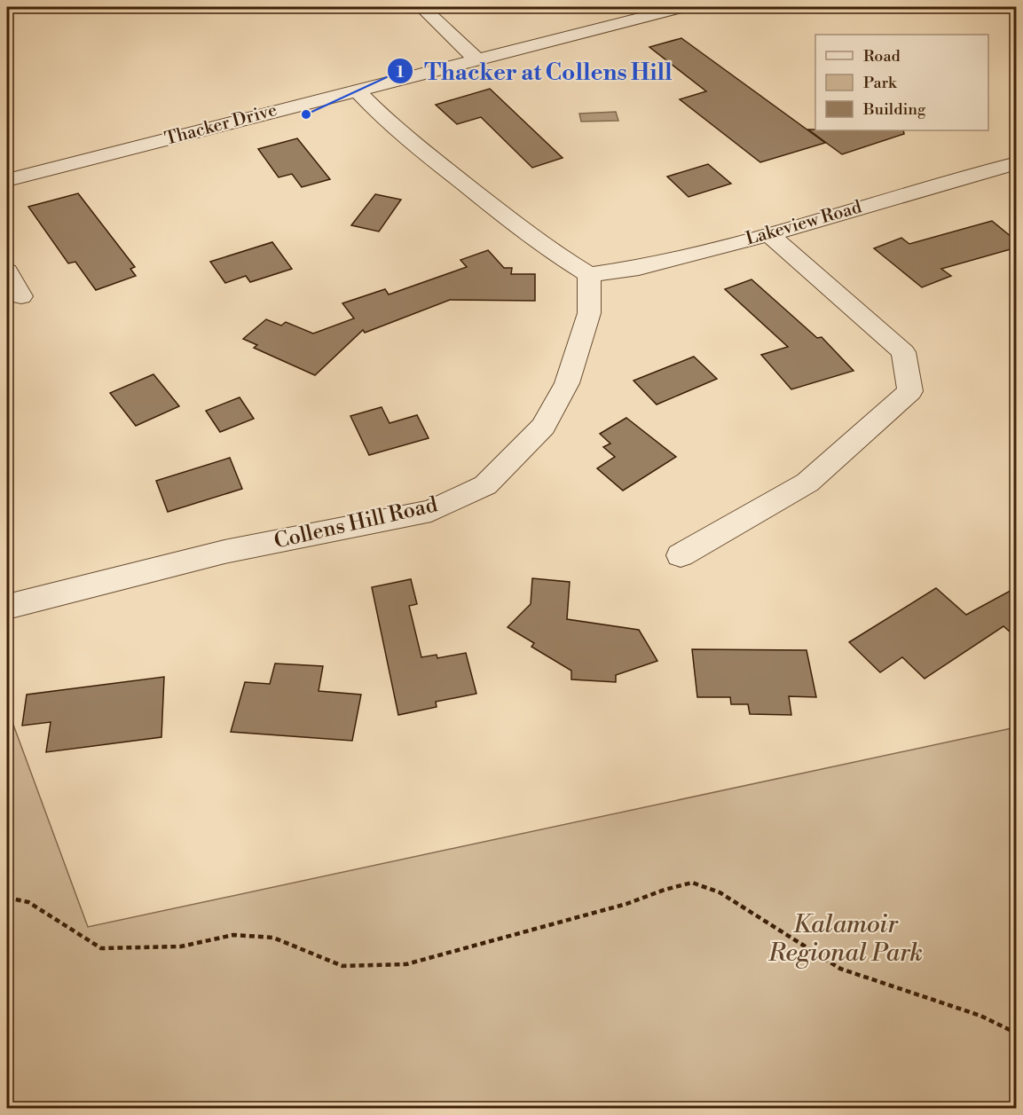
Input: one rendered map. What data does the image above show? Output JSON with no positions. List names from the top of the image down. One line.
{"streets":{"street":["Thacker Drive","Lakeview Road","Collens Hill Road"]},"crossings":[["Lakeview Road","Collens Hill Road"]],"parks":["Kalamoir Regional Park"],"places":["Thacker at Collens Hill"],"legend":["Road","Park","Building"]}
